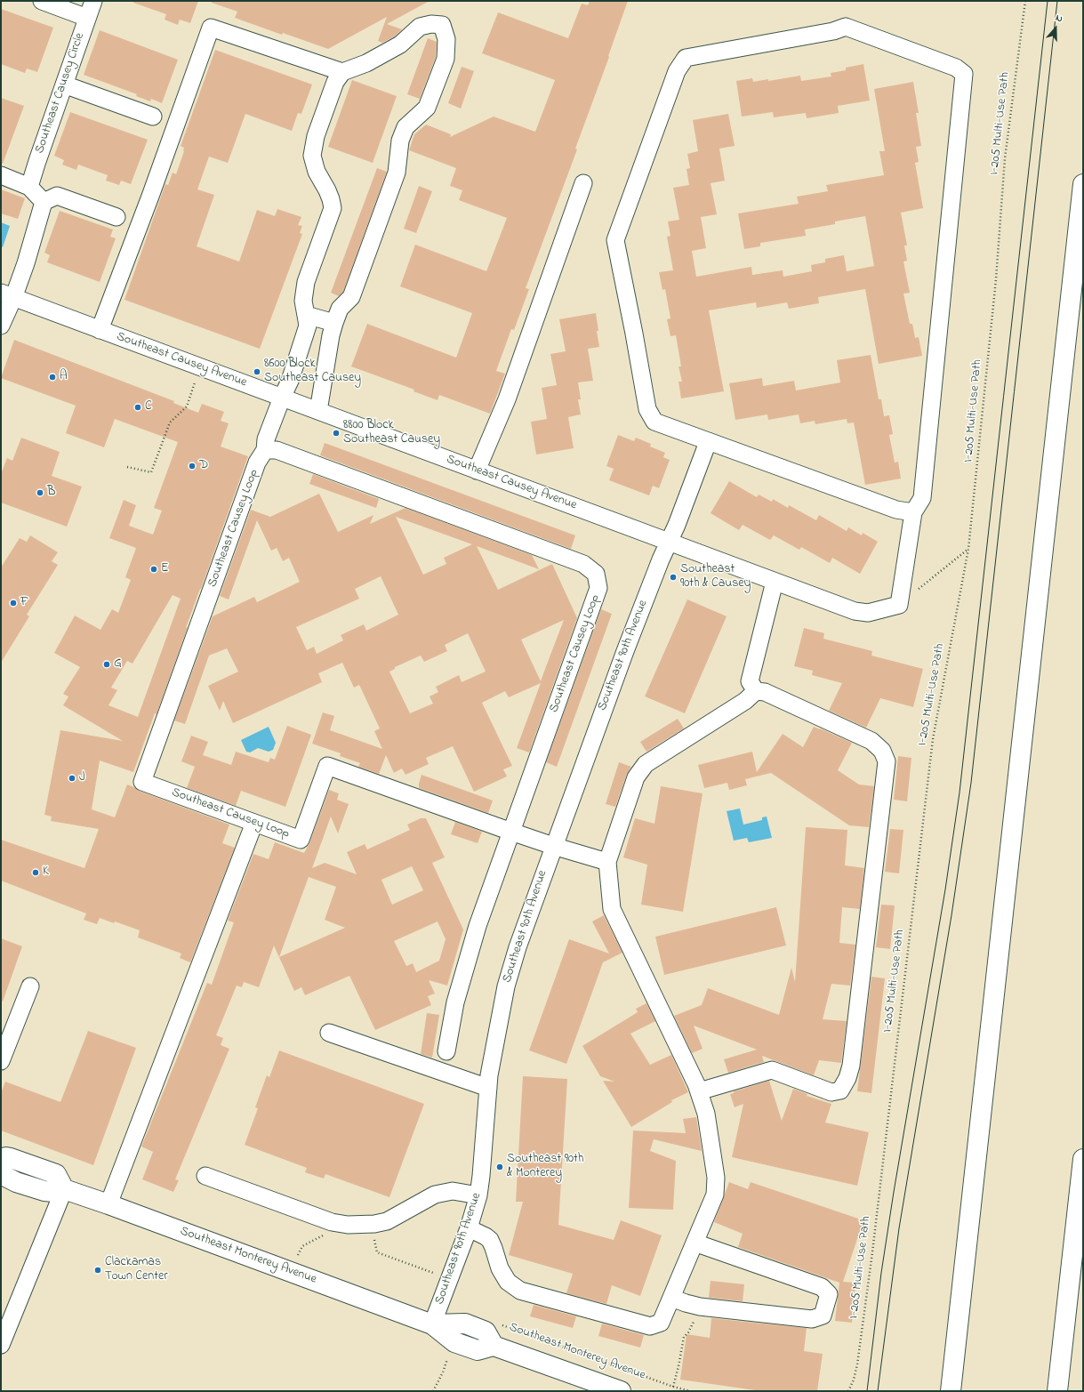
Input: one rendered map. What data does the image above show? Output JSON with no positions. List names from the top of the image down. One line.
{"streets":{"main road":["Southeast Monterey Avenue"],"street":["Southeast Causey Circle","Southeast Causey Avenue","Southeast Causey Loop","Southeast 90th Avenue"],"path":["I-205 Multi-Use Path"]},"crossings":[["Southeast Causey Avenue","Southeast 90th Avenue"],["Southeast Causey Loop","Southeast 90th Avenue"],["Southeast 90th Avenue","Southeast Monterey Avenue"]],"places":["8600 Block Southeast Causey","A","C","8800 Block Southeast Causey","D","B","E","Southeast 90th & Causey","F","G","J","K","Southeast 90th & Monterey","Clackamas Town Center"],"north":"top"}
